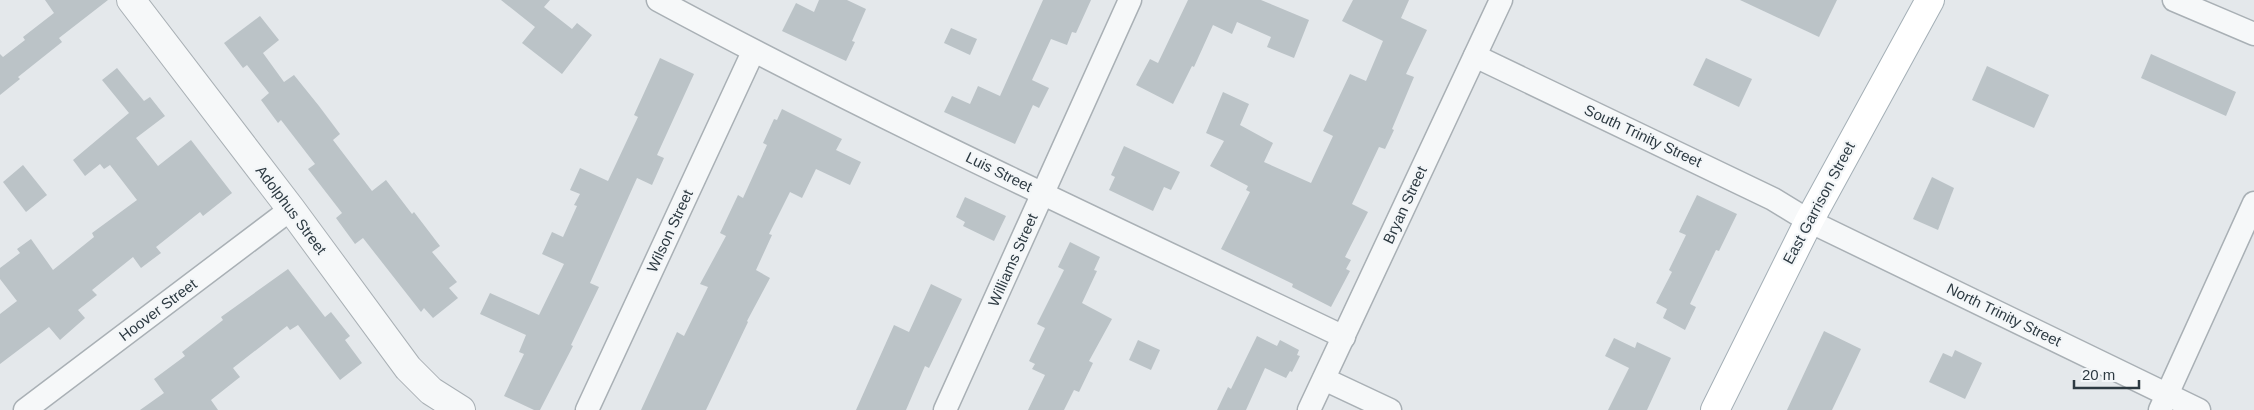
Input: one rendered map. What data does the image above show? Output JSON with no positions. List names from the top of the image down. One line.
{"streets":{"main road":["East Garrison Street"],"street":["South Trinity Street","Luis Street","Bryan Street","Adolphus Street","Wilson Street","Williams Street","Hoover Street","North Trinity Street"]},"crossings":[["South Trinity Street","East Garrison Street"],["South Trinity Street","Bryan Street"],["South Trinity Street","North Trinity Street"],["Luis Street","Bryan Street"],["Luis Street","Wilson Street"],["Luis Street","Williams Street"],["East Garrison Street","North Trinity Street"],["Adolphus Street","Hoover Street"]],"scale_bar":"20 m"}
